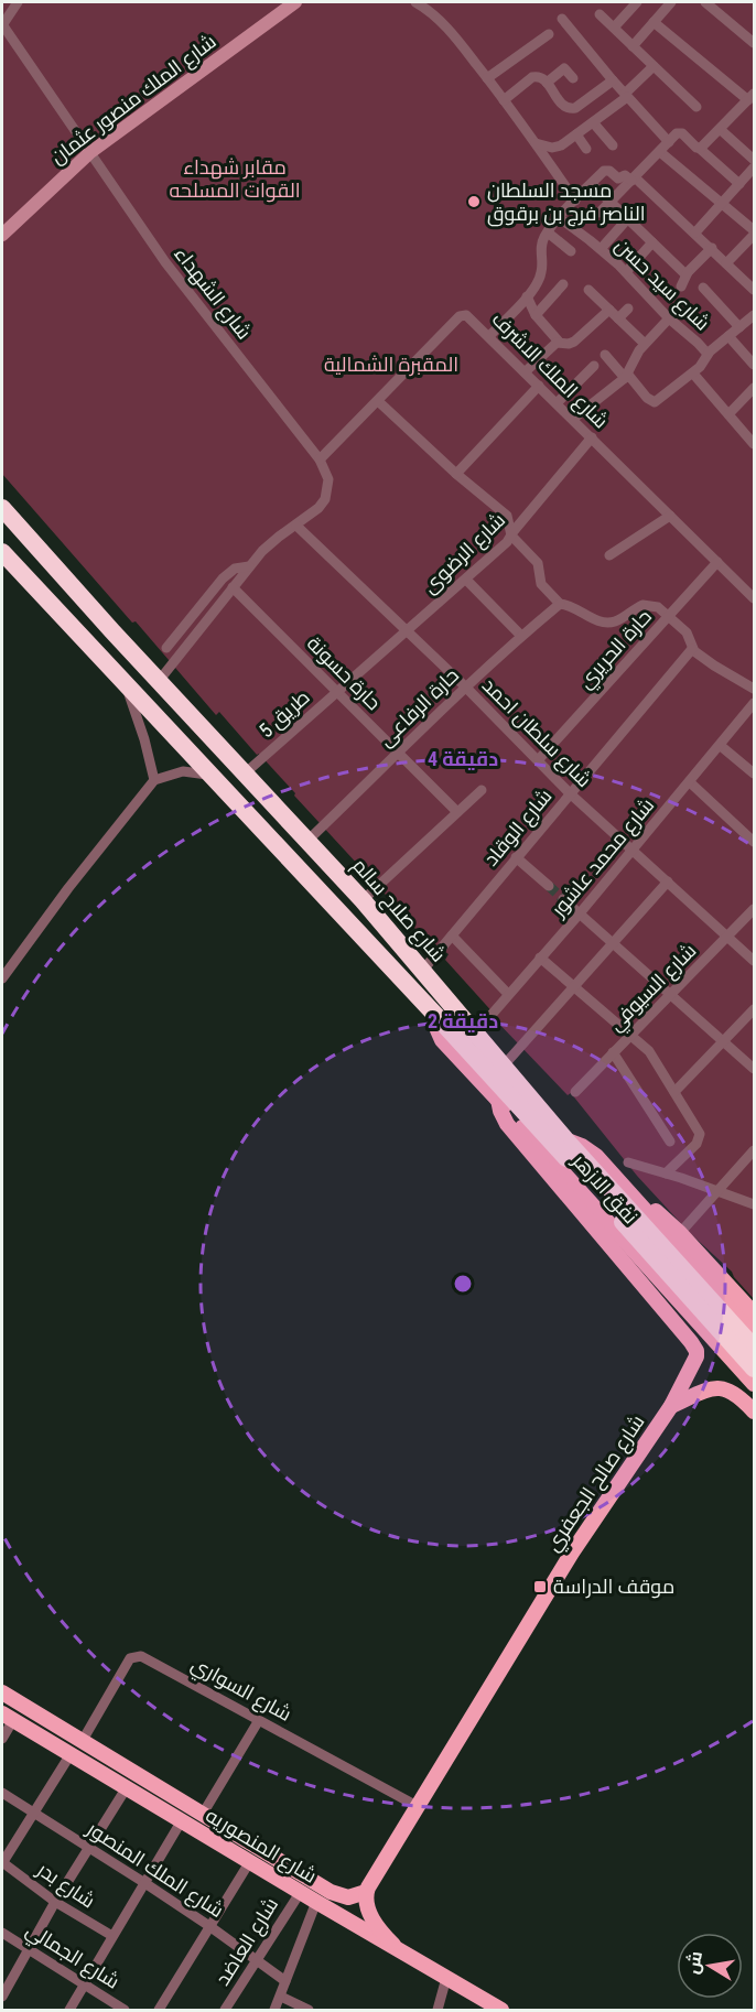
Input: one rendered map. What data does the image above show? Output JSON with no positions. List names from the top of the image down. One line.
{"streets":{"highway":["شارع صلاح سالم"],"main road":["شارع الملك منصور عثمان","نفق الازهر","شارع صالح الجعفري","شارع المنصوريه"],"street":["شارع سيد حسن","شارع الشهداء","شارع الملك الاشرف","شارع الرضوى","حارة الحريري","حارة حسونة","حارة الرفاعى","طريق 5","شارع سلطان احمد","شارع الوقاد","شارع محمد عاشور","شارع السيوفي","شارع السواري","شارع الملك المنصور","شارع بدر","شارع العاضد","شارع الجمالي"]},"crossings":[["شارع الملك منصور عثمان","شارع الشهداء"],["شارع الشهداء","شارع الملك الاشرف"],["شارع الشهداء","حارة حسونة"],["شارع الشهداء","شارع سلطان احمد"],["شارع الشهداء","شارع صلاح سالم"],["شارع الملك الاشرف","شارع الرضوى"],["شارع الملك الاشرف","حارة الحريري"],["شارع الرضوى","طريق 5"],["شارع الرضوى","شارع سلطان احمد"],["حارة الحريري","شارع سلطان احمد"],["حارة حسونة","حارة الرفاعى"],["حارة حسونة","طريق 5"],["حارة الرفاعى","شارع سلطان احمد"],["حارة الرفاعى","شارع صلاح سالم"],["طريق 5","شارع سلطان احمد"],["طريق 5","شارع صلاح سالم"],["شارع سلطان احمد","شارع الوقاد"],["شارع سلطان احمد","شارع محمد عاشور"],["شارع سلطان احمد","شارع السيوفي"],["شارع الوقاد","شارع صلاح سالم"],["شارع محمد عاشور","شارع صلاح سالم"],["شارع صلاح سالم","نفق الازهر"],["نفق الازهر","شارع صالح الجعفري"],["شارع صالح الجعفري","شارع السواري"],["شارع صالح الجعفري","شارع المنصوريه"],["شارع السواري","شارع المنصوريه"],["شارع المنصوريه","شارع العاضد"],["شارع الملك المنصور","شارع العاضد"]],"parks":["مقابر شهداء القوات المسلحه","المقبرة الشمالية"],"places":{"other":["مسجد السلطان الناصر فرج بن برقوق"],"transit":["موقف الدراسة"]},"north":"left","rings":["4 دقيقة","2 دقيقة"]}
